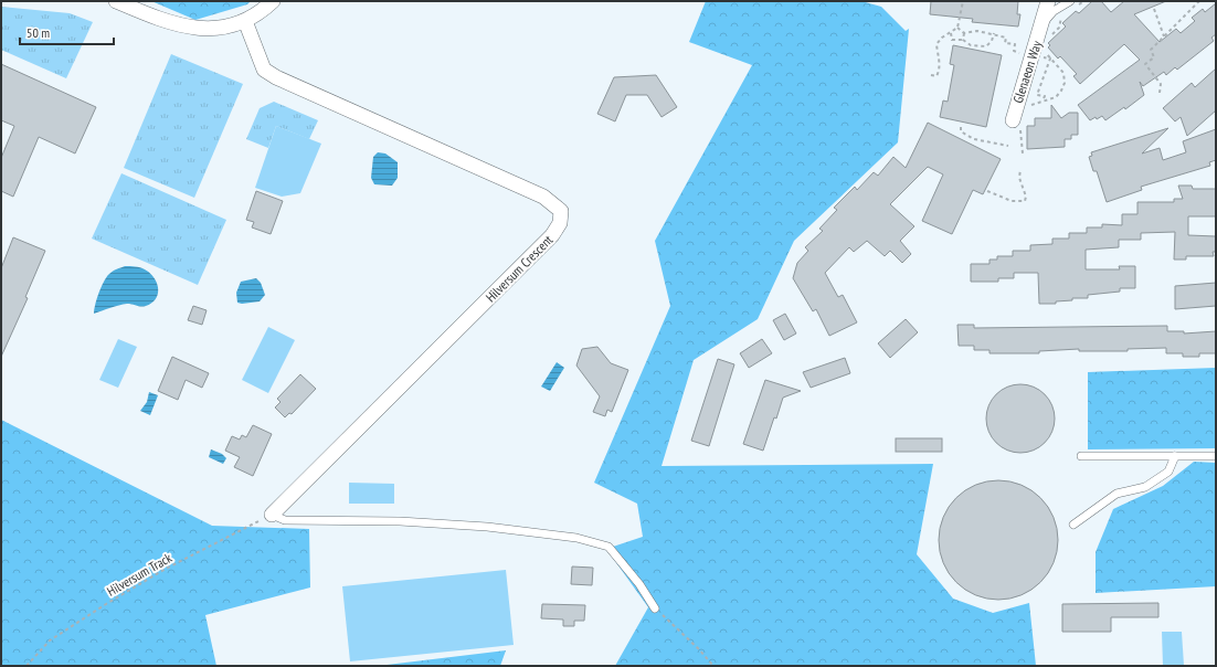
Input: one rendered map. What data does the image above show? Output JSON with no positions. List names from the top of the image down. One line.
{"streets":{"street":["Glenaeon Way","Hilversum Crescent"],"path":["Hilversum Track"]},"crossings":[["Hilversum Crescent","Hilversum Track"]],"scale_bar":"50 m"}
